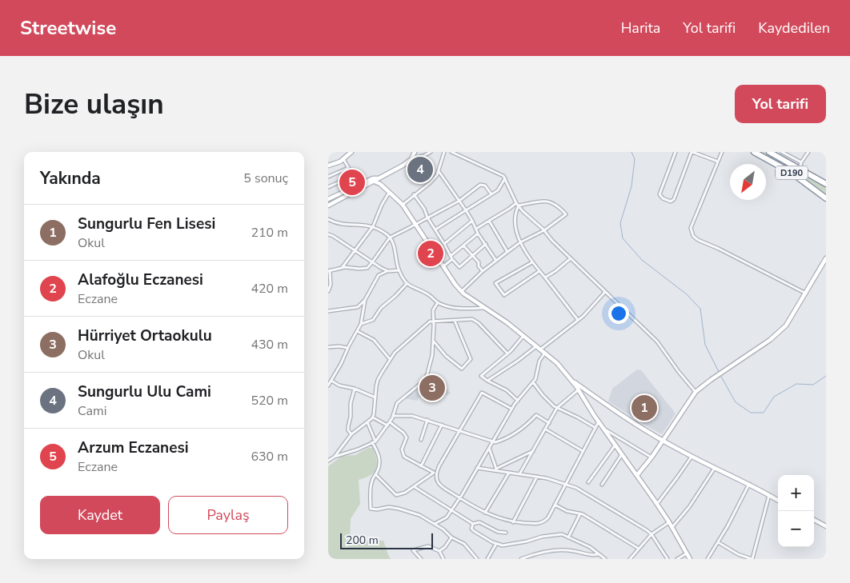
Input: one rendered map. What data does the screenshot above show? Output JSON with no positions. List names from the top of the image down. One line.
{"streets":{"highway":["D190"]},"scale_bar":"200 m","north":"bottom left","page":{"header":"Streetwise","nav":["Harita","Yol tarifi","Kaydedilen"],"buttons":["Yol tarifi",["Kaydet","Paylaş"]],"title":"Bize ulaşın","heading":["Yakında","5 sonuç"],"pins":["4","5","2","3","1"],"list":[{"mark":"1","name":"Sungurlu Fen Lisesi","note":"Okul","value":"210 m"},{"mark":"2","name":"Alafoğlu Eczanesi","note":"Eczane","value":"420 m"},{"mark":"3","name":"Hürriyet Ortaokulu","note":"Okul","value":"430 m"},{"mark":"4","name":"Sungurlu Ulu Cami","note":"Cami","value":"520 m"},{"mark":"5","name":"Arzum Eczanesi","note":"Eczane","value":"630 m"}],"map_buttons":["+","−"],"scale":"200 m"}}
